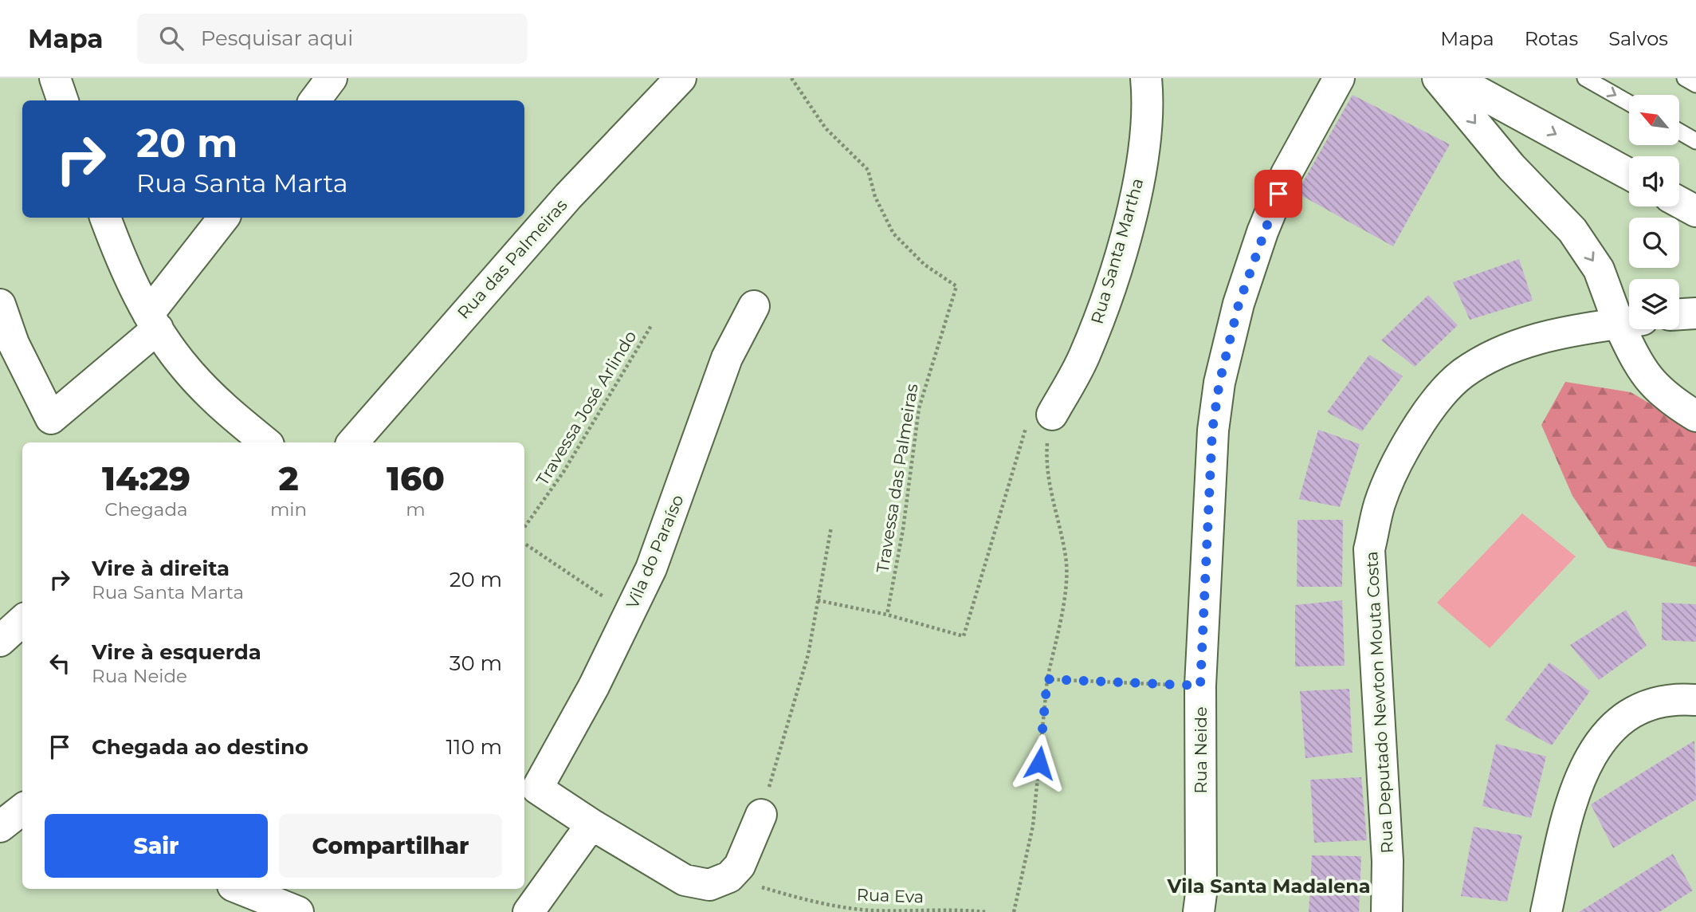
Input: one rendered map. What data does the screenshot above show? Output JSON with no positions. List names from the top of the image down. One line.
{"streets":{"street":["Rua Santa Martha","Rua das Palmeiras","Vila do Paraíso","Rua Deputado Newton Mouta Costa","Rua Neide"],"path":["Travessa José Arlindo","Travessa das Palmeiras","Rua Eva"]},"districts":["Vila Santa Madalena"],"north":"top left","page":{"header":"Mapa","search":"Pesquisar aqui","nav":["Mapa","Rotas","Salvos"],"turn":["20 m","Rua Santa Marta"],"eta":["14:29","Chegada","2","min","160","m"],"list":[{"name":"Vire à direita","note":"Rua Santa Marta","value":"20 m"},{"name":"Vire à esquerda","note":"Rua Neide","value":"30 m"},{"name":"Chegada ao destino","value":"110 m"}],"buttons":["Sair","Compartilhar"]}}
